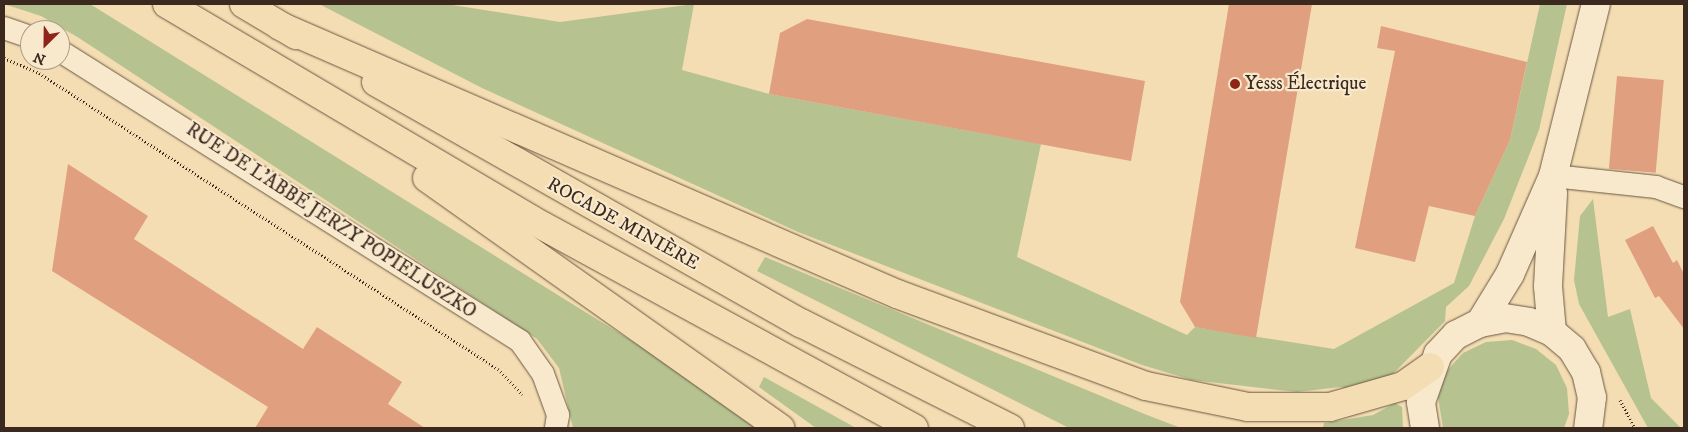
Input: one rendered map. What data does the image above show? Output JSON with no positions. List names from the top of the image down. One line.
{"streets":{"highway":["ROCADE MINIÈRE"],"street":["RUE DE L'ABBÉ JERZY POPIELUSZKO"]},"places":["Yesss Électrique"],"north":"bottom left"}
